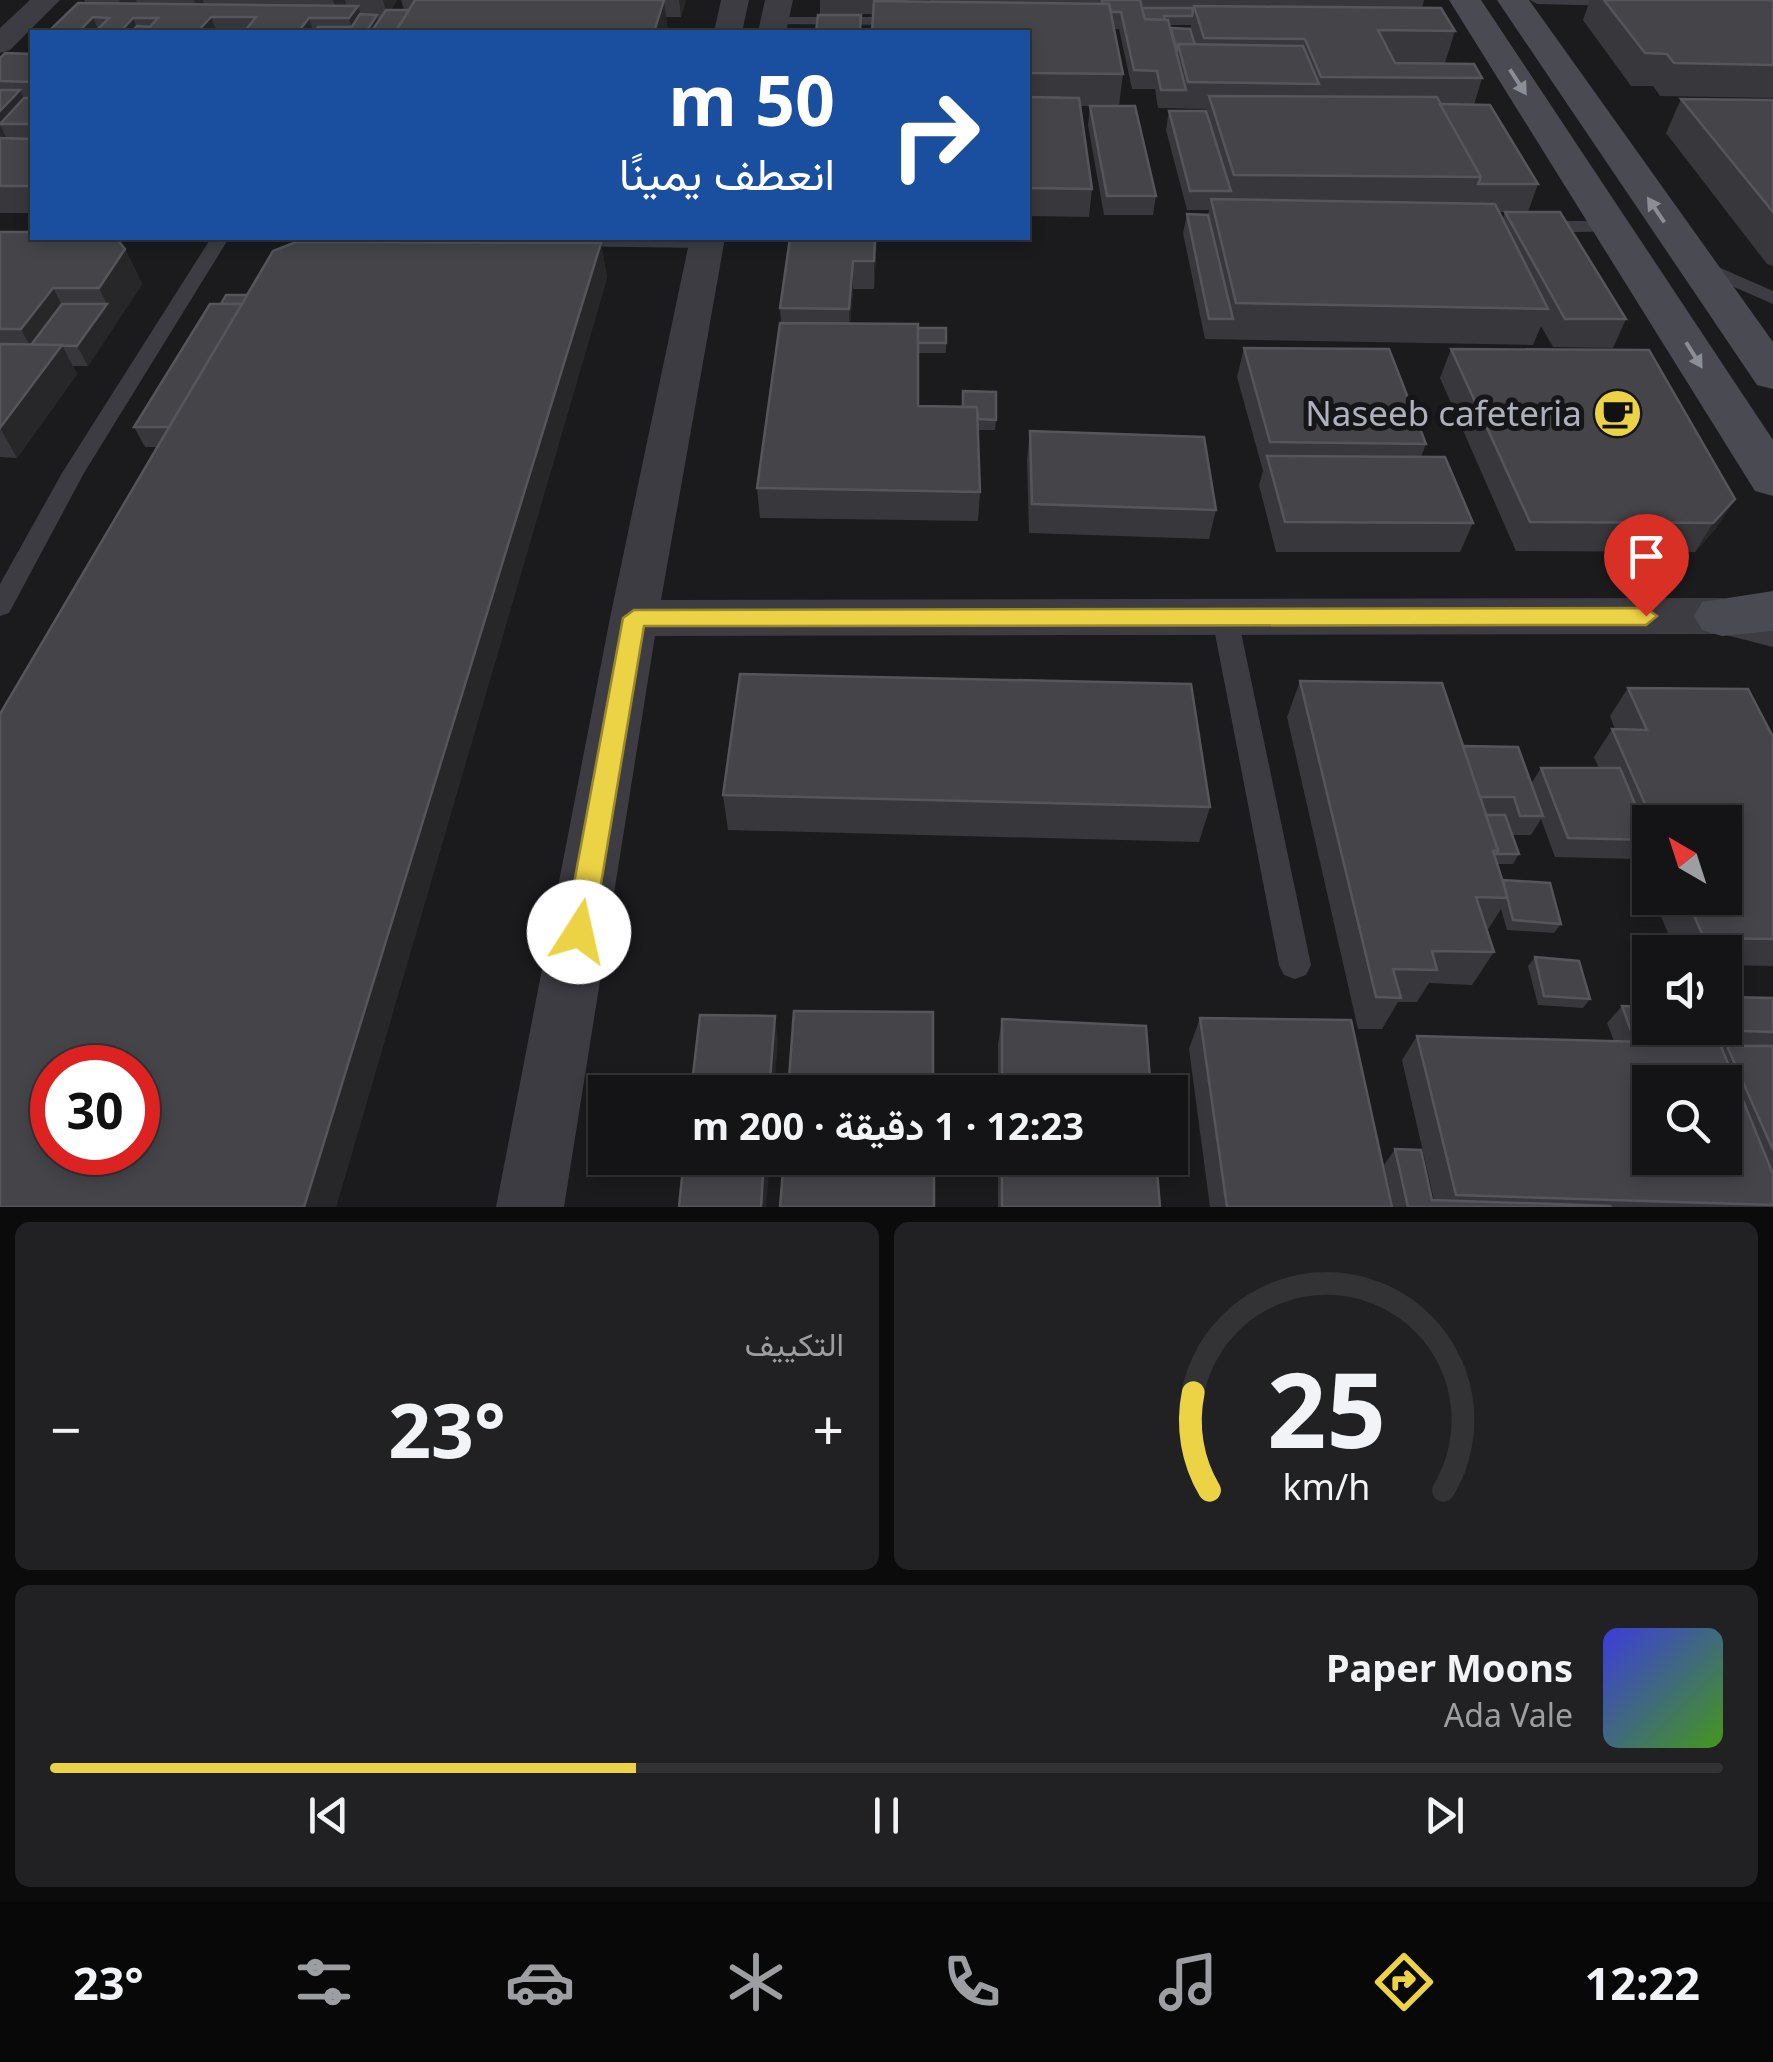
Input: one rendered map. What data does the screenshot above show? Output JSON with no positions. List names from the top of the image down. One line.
{"places":{"cafe":["Naseeb cafeteria"]},"north":"top left","page":{"turn":["50 m","انعطف يمينًا"],"limit":"30","trip":"12:23 · 1 دقيقة · 200 m","tile":"التكييف","heat":["−","23°","+"],"song":["Paper Moons","Ada Vale"],"tabs":["12:22","23°"],"gauge":["25","km/h"]}}
